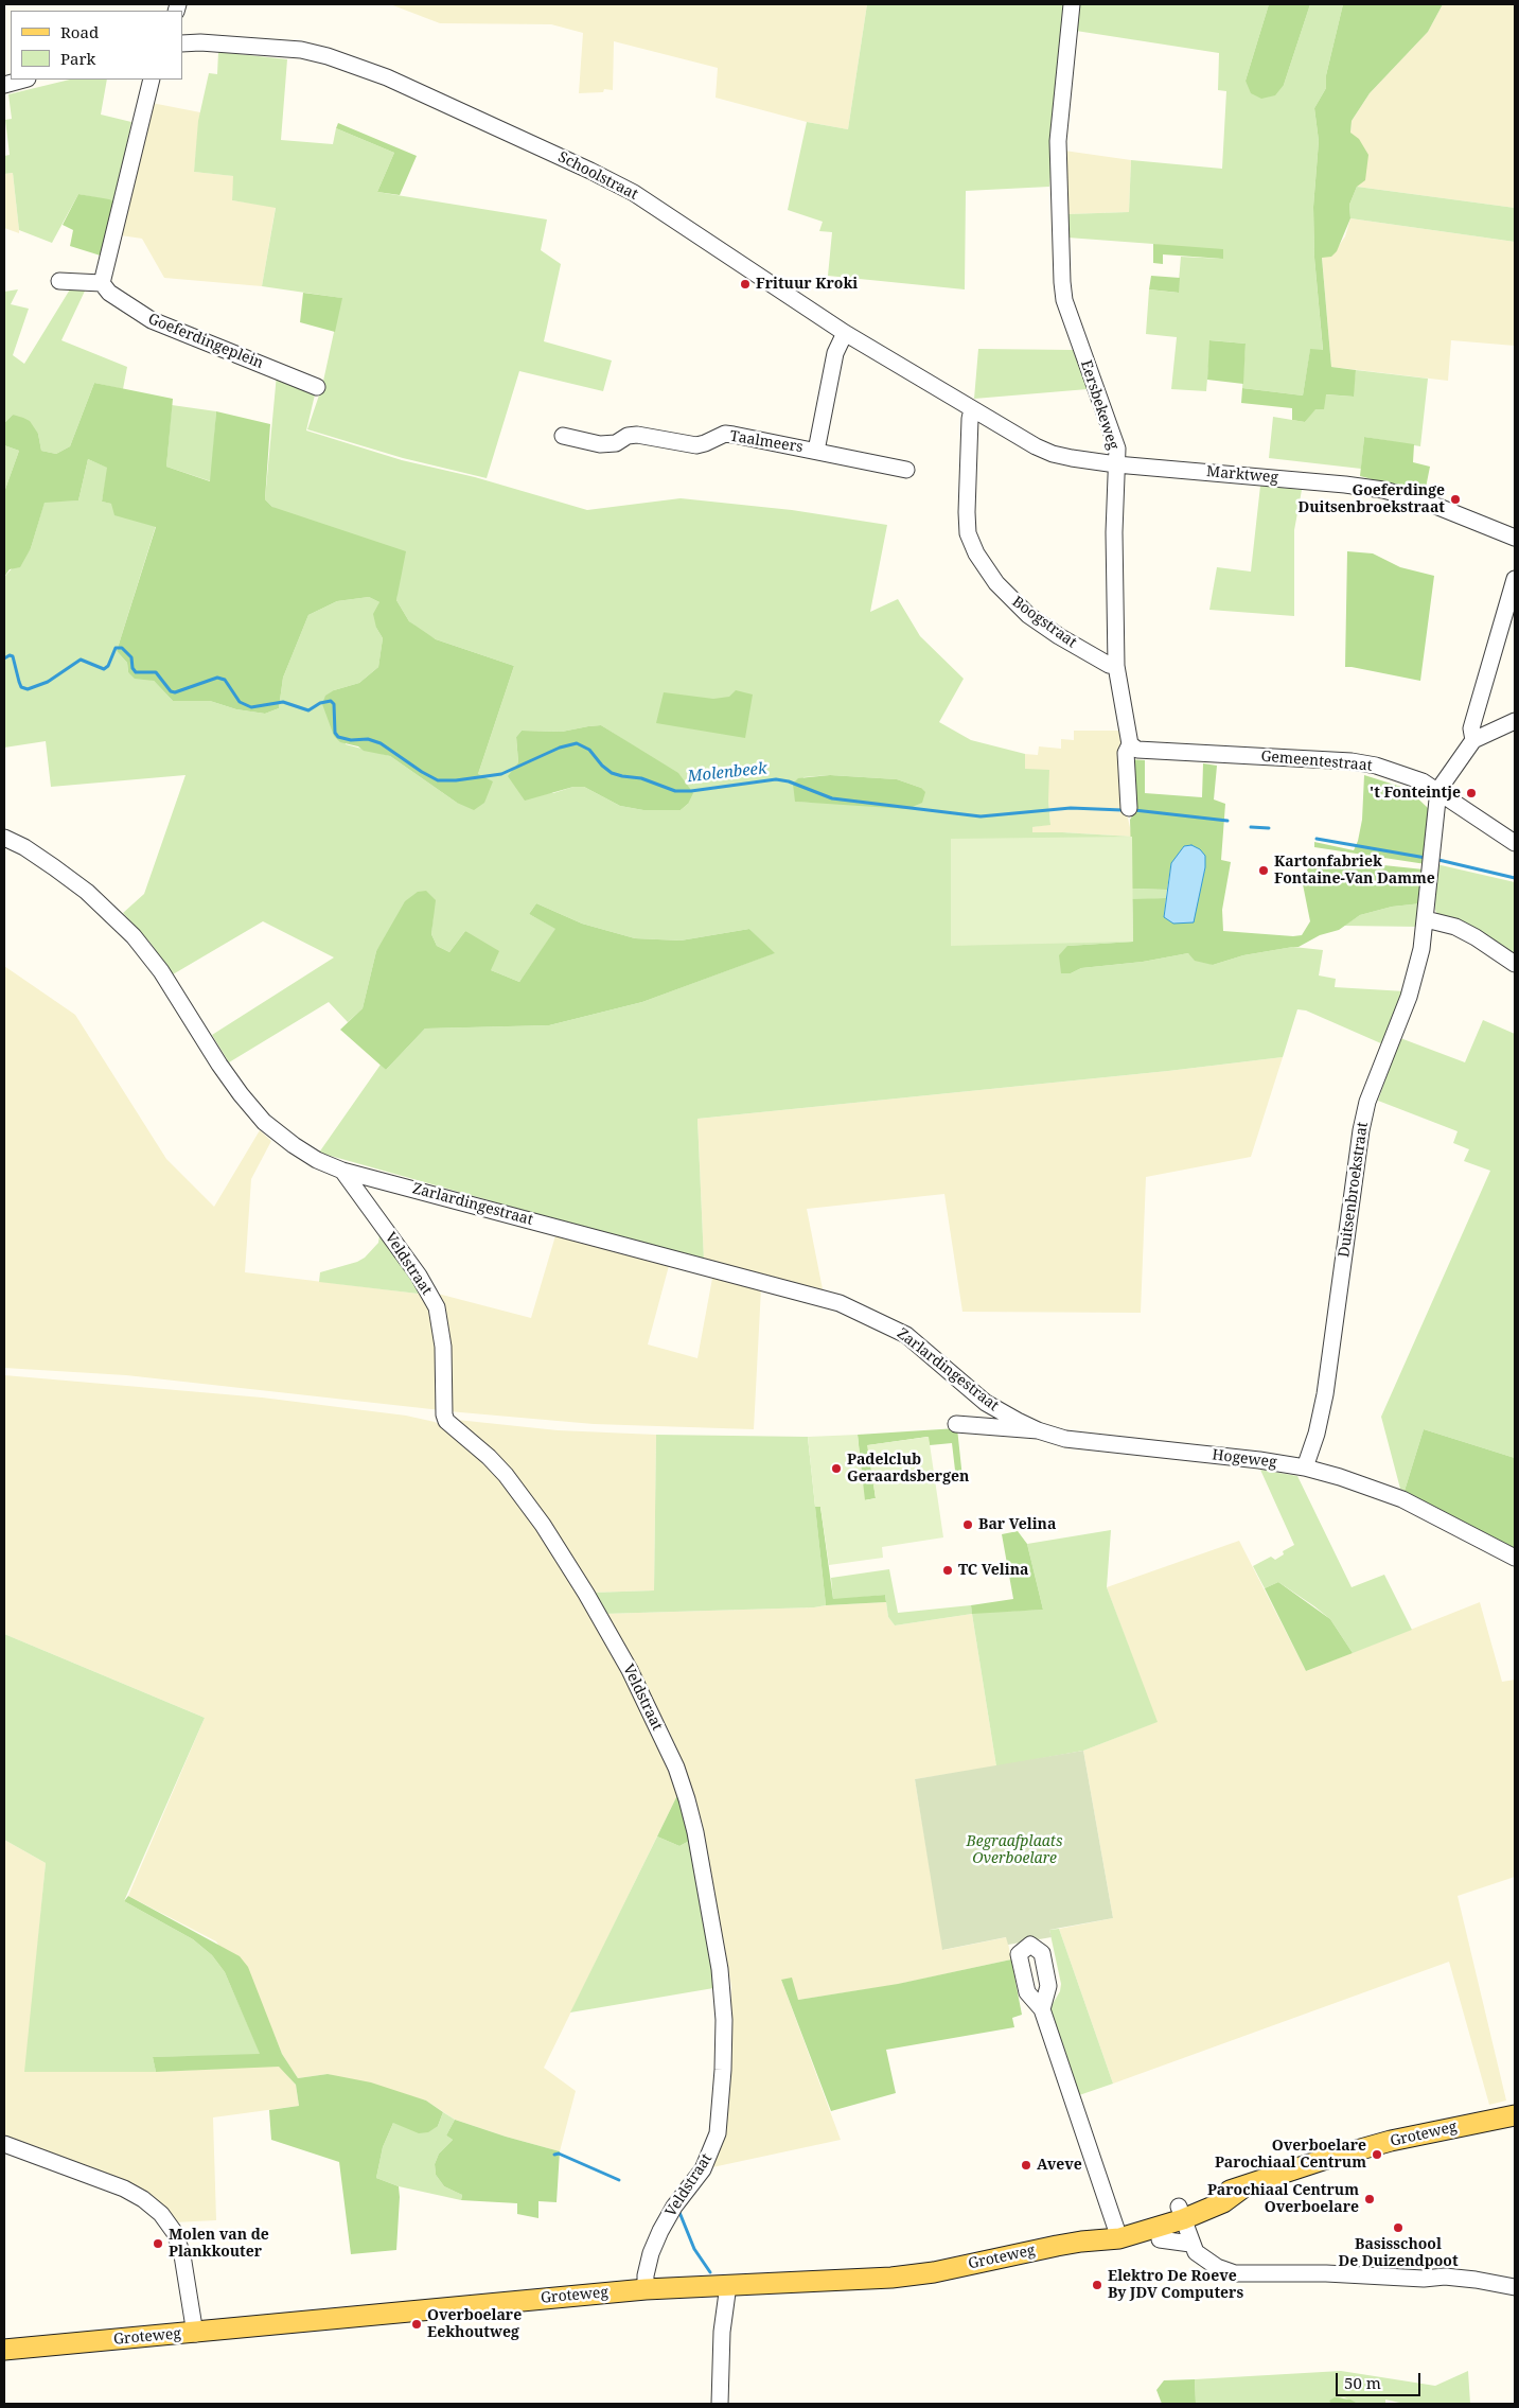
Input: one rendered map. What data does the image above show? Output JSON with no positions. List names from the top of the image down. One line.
{"streets":{"main road":["Groteweg"],"street":["Schoolstraat","Goeferdingeplein","Eersbekeweg","Taalmeers","Marktweg","Boogstraat","Gemeentestraat","Duitsenbroekstraat","Zarlardingestraat","Veldstraat","Hogeweg"]},"crossings":[["Schoolstraat","Taalmeers"],["Schoolstraat","Marktweg"],["Schoolstraat","Boogstraat"],["Eersbekeweg","Marktweg"],["Eersbekeweg","Boogstraat"],["Eersbekeweg","Gemeentestraat"],["Marktweg","Boogstraat"],["Gemeentestraat","Duitsenbroekstraat"],["Duitsenbroekstraat","Hogeweg"],["Zarlardingestraat","Veldstraat"],["Zarlardingestraat","Hogeweg"],["Veldstraat","Groteweg"]],"water":["Molenbeek"],"parks":["Begraafplaats Overboelare"],"places":["Frituur Kroki","Goeferdinge Duitsenbroekstraat","'t Fonteintje","Kartonfabriek Fontaine-Van Damme","Padelclub Geraardsbergen","Bar Velina","TC Velina","Overboelare Parochiaal Centrum","Aveve","Parochiaal Centrum Overboelare","Basisschool De Duizendpoot","Molen van de Plankkouter","Elektro De Roeve By JDV Computers","Overboelare Eekhoutweg"],"legend":["Road","Park"],"scale_bar":"50 m"}
